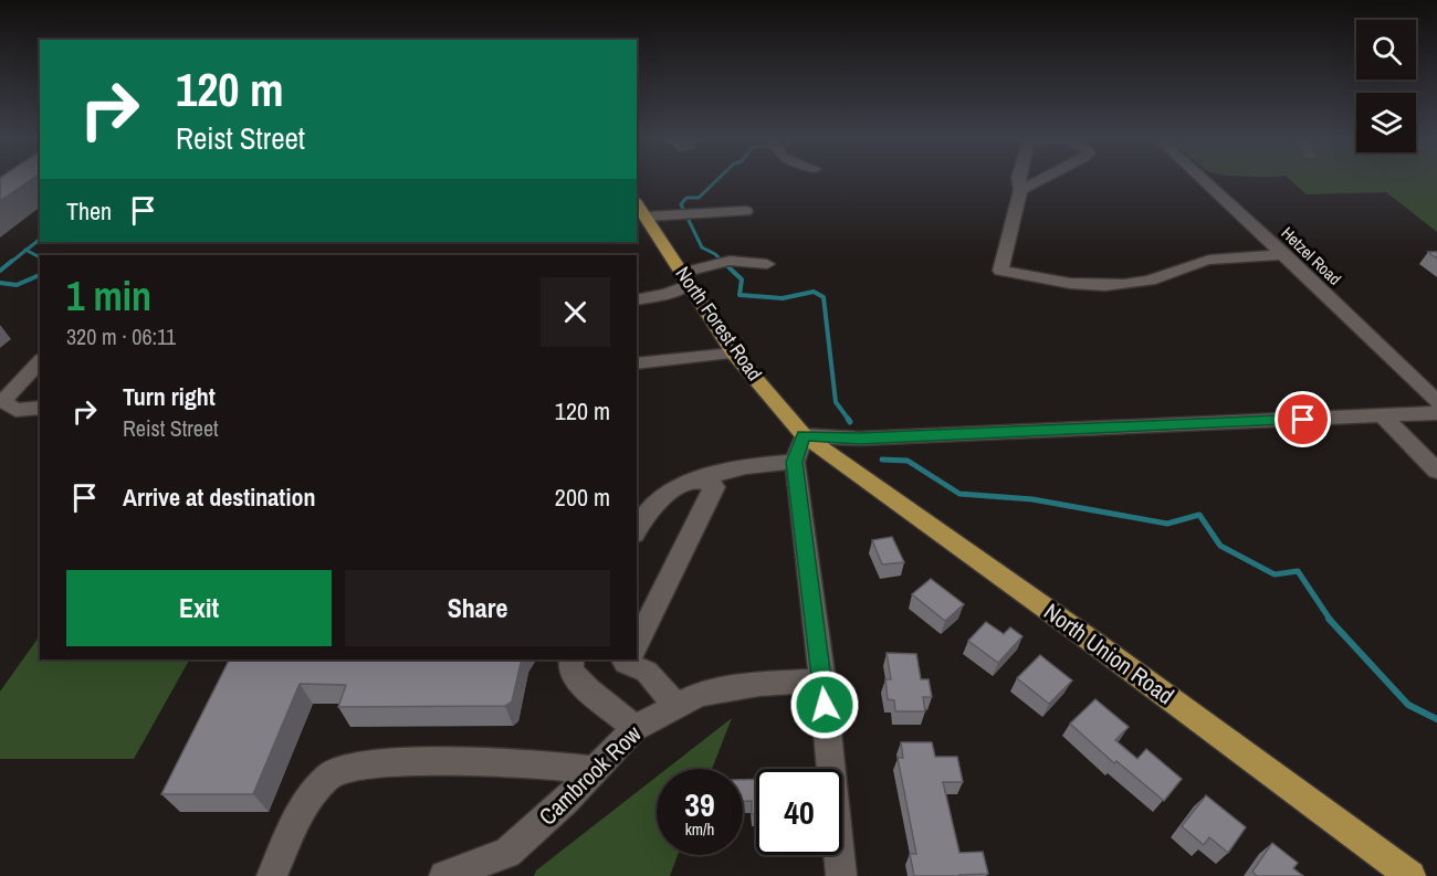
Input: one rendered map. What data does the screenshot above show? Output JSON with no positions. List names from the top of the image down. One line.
{"streets":{"main road":["North Forest Road","North Union Road"],"street":["Hetzel Road","Cambrook Row"]},"crossings":[["North Forest Road","North Union Road"]],"page":{"turn":["120 m","Reist Street"],"then":"Then","heading":["1 min","320 m · 06:11"],"list":[{"name":"Turn right","note":"Reist Street","value":"120 m"},{"name":"Arrive at destination","value":"200 m"}],"buttons":["Exit","Share"],"speed":"39 km/h","limit":"40"}}
